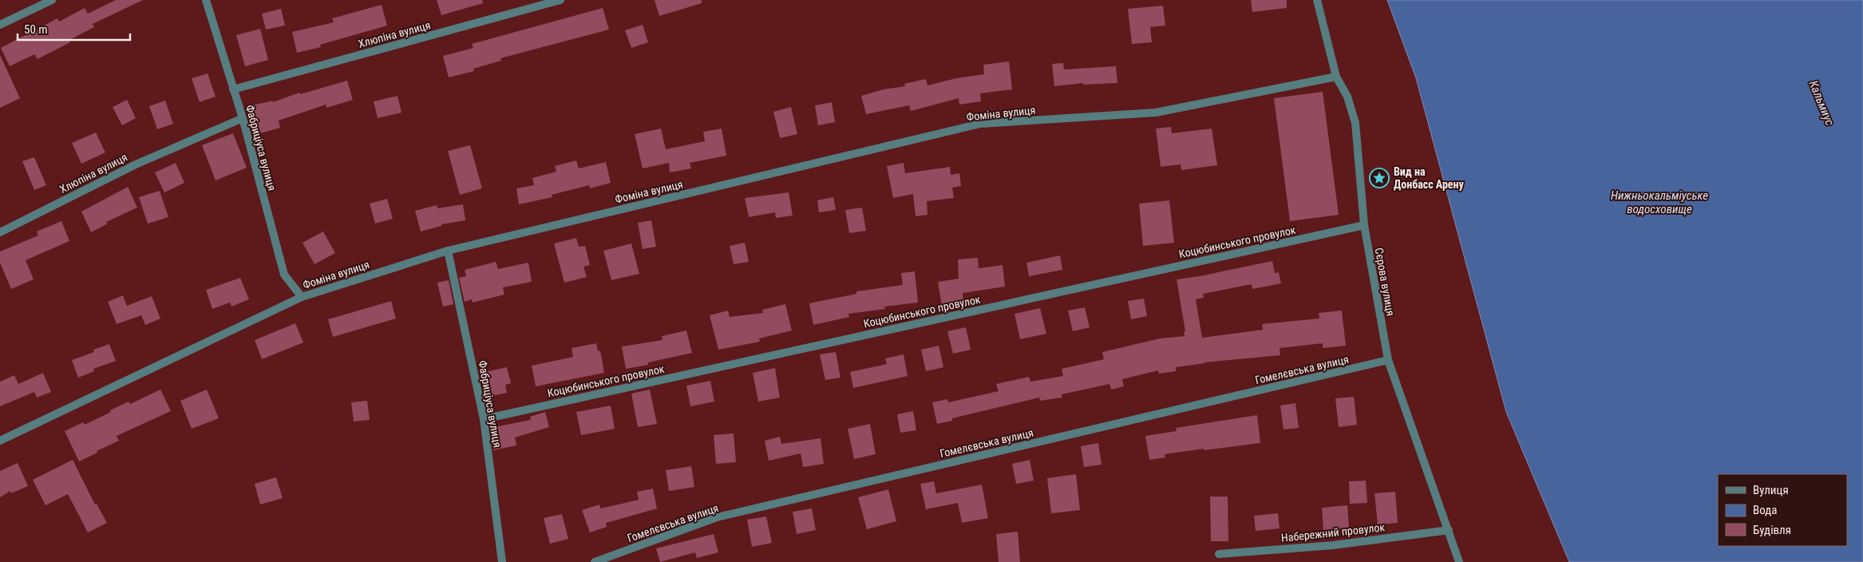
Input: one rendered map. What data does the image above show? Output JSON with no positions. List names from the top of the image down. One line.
{"streets":{"street":["Хлюпіна вулиця","Фоміна вулиця","Фабриціуса вулиця","Коцюбинського провулок","Сєрова вулиця","Гомелєвська вулиця","Набережний провулок"]},"crossings":[["Хлюпіна вулиця","Фабриціуса вулиця"],["Фоміна вулиця","Фабриціуса вулиця"],["Фоміна вулиця","Сєрова вулиця"],["Фабриціуса вулиця","Коцюбинського провулок"],["Коцюбинського провулок","Сєрова вулиця"],["Сєрова вулиця","Гомелєвська вулиця"],["Сєрова вулиця","Набережний провулок"]],"water":["Кальмиус","Нижньокальміуське водосховище"],"places":{"place":["Вид на Донбасс Арену"]},"legend":["Вулиця","Вода","Будівля"],"scale_bar":"50 m"}
